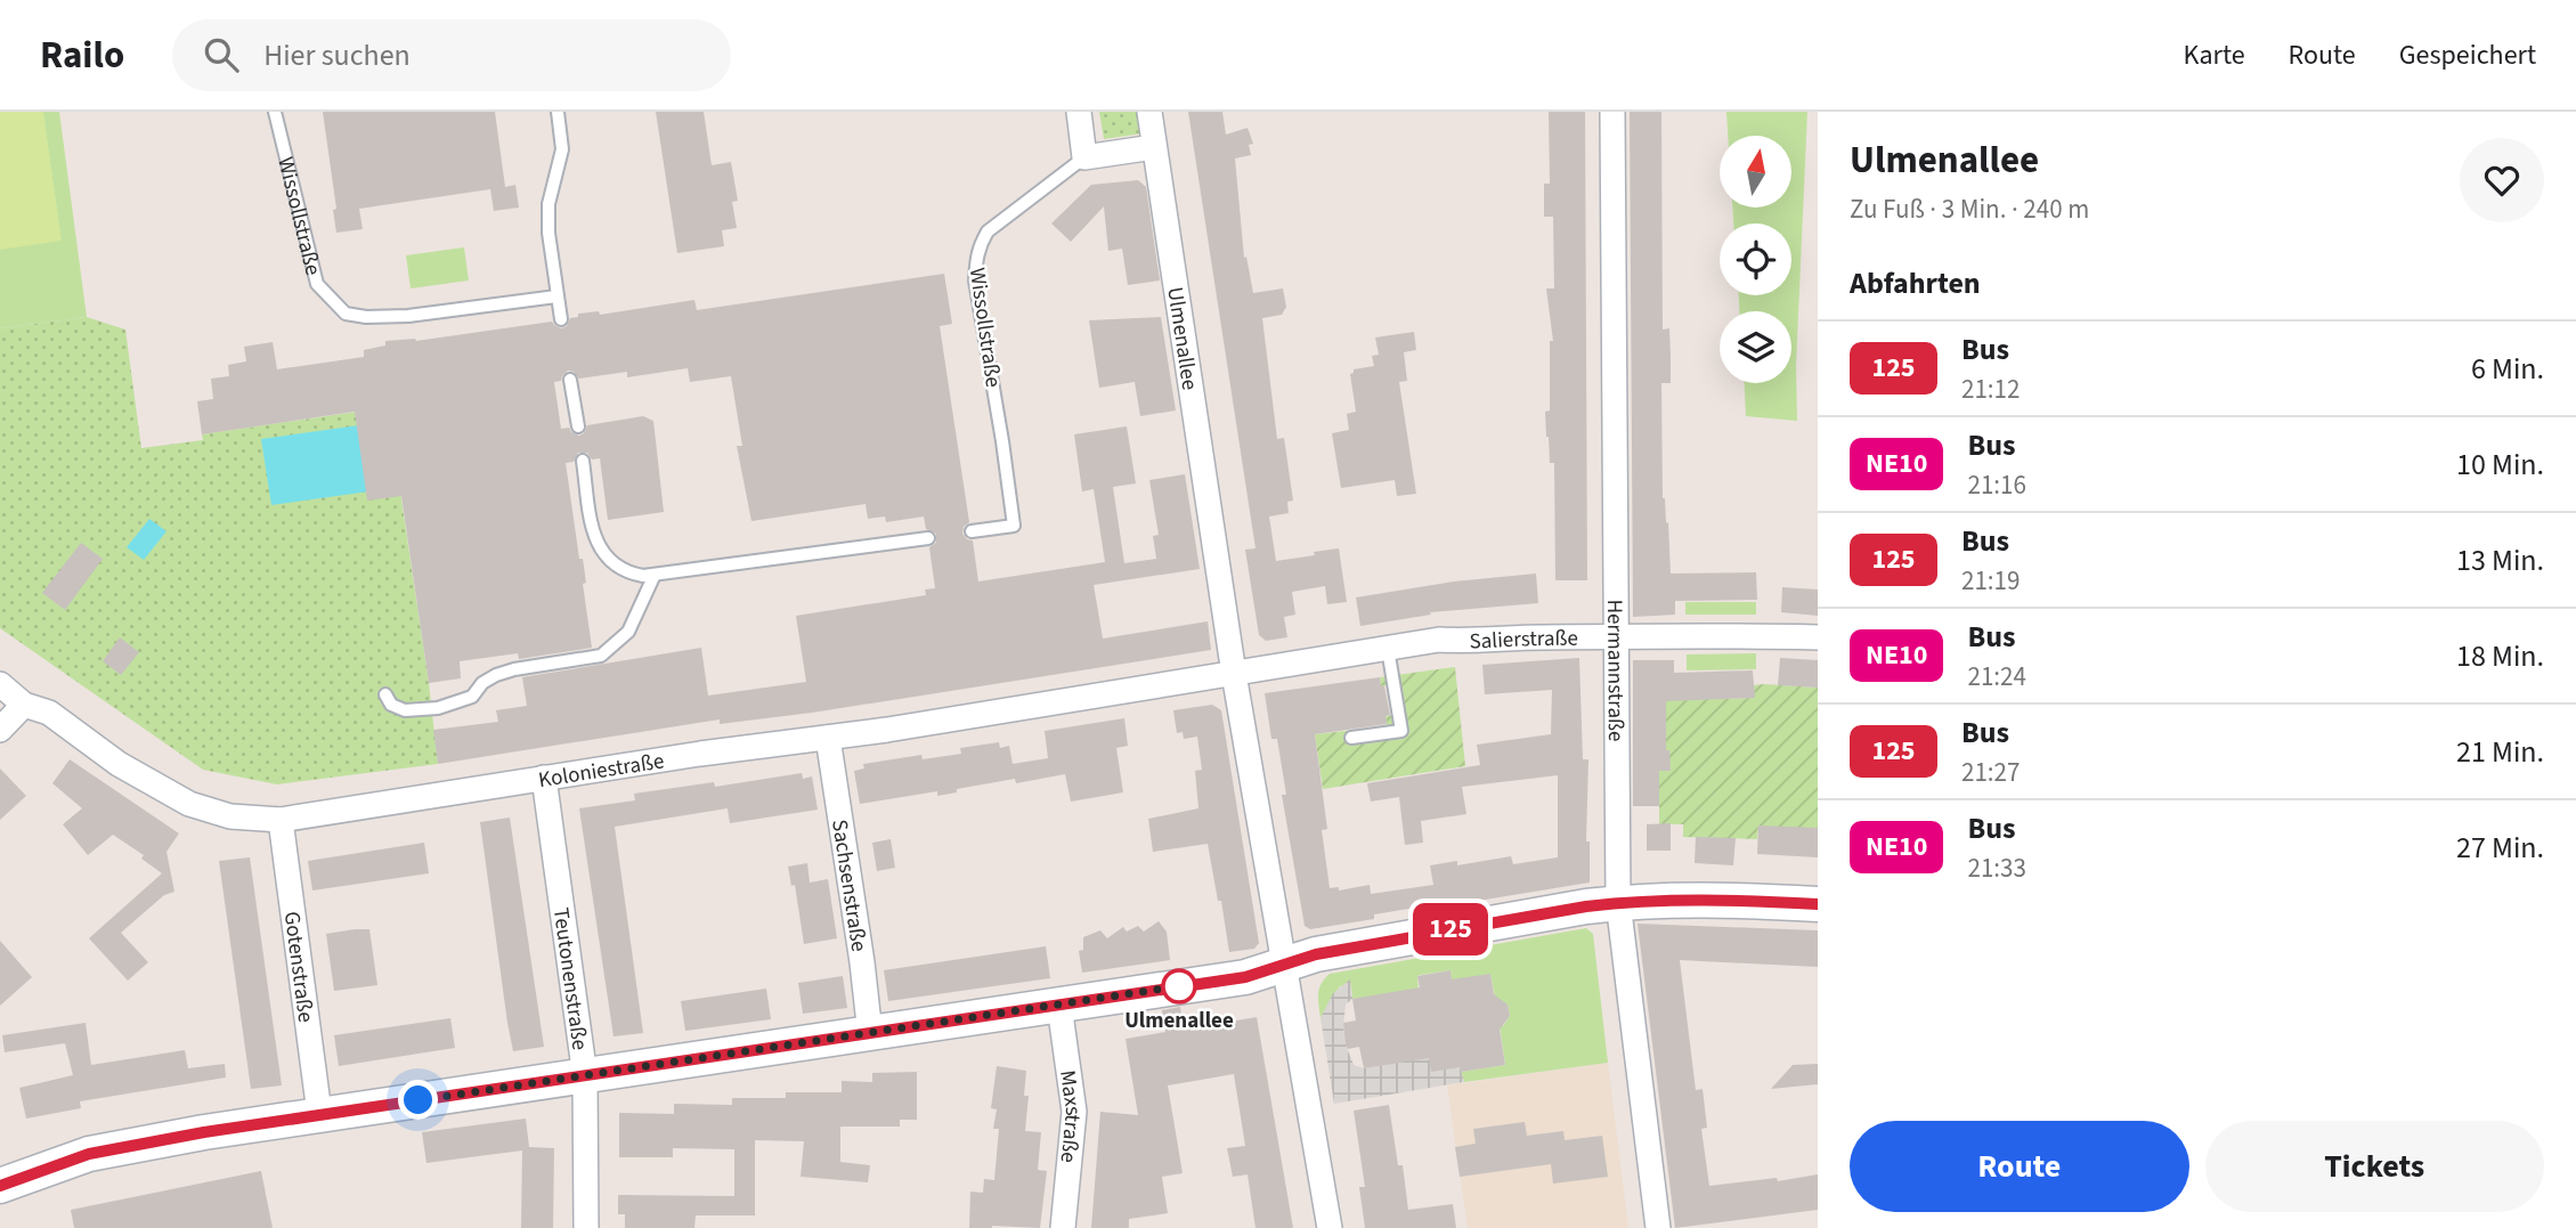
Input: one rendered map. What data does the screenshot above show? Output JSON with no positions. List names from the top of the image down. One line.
{"streets":{"street":["Wissollstraße","Ulmenallee","Salierstraße","Hermannstraße","Koloniestraße","Sachsenstraße","Gotenstraße","Teutonenstraße","Maxstraße"]},"crossings":[["Wissollstraße","Ulmenallee"],["Ulmenallee","Salierstraße"],["Ulmenallee","Koloniestraße"],["Salierstraße","Hermannstraße"],["Salierstraße","Koloniestraße"],["Koloniestraße","Sachsenstraße"],["Koloniestraße","Gotenstraße"],["Koloniestraße","Teutonenstraße"]],"places":["Ulmenallee"],"lines":["bus line 125"],"north":"top","page":{"header":"Railo","search":"Hier suchen","nav":["Karte","Route","Gespeichert"],"on_map":"125","heading":[["Ulmenallee","Zu Fuß · 3 Min. · 240 m"],"Abfahrten"],"list":[{"mark":"125","name":"Bus","note":"21:12","value":"6 Min."},{"mark":"NE10","name":"Bus","note":"21:16","value":"10 Min."},{"mark":"125","name":"Bus","note":"21:19","value":"13 Min."},{"mark":"NE10","name":"Bus","note":"21:24","value":"18 Min."},{"mark":"125","name":"Bus","note":"21:27","value":"21 Min."},{"mark":"NE10","name":"Bus","note":"21:33","value":"27 Min."}],"buttons":["Route","Tickets"]}}
